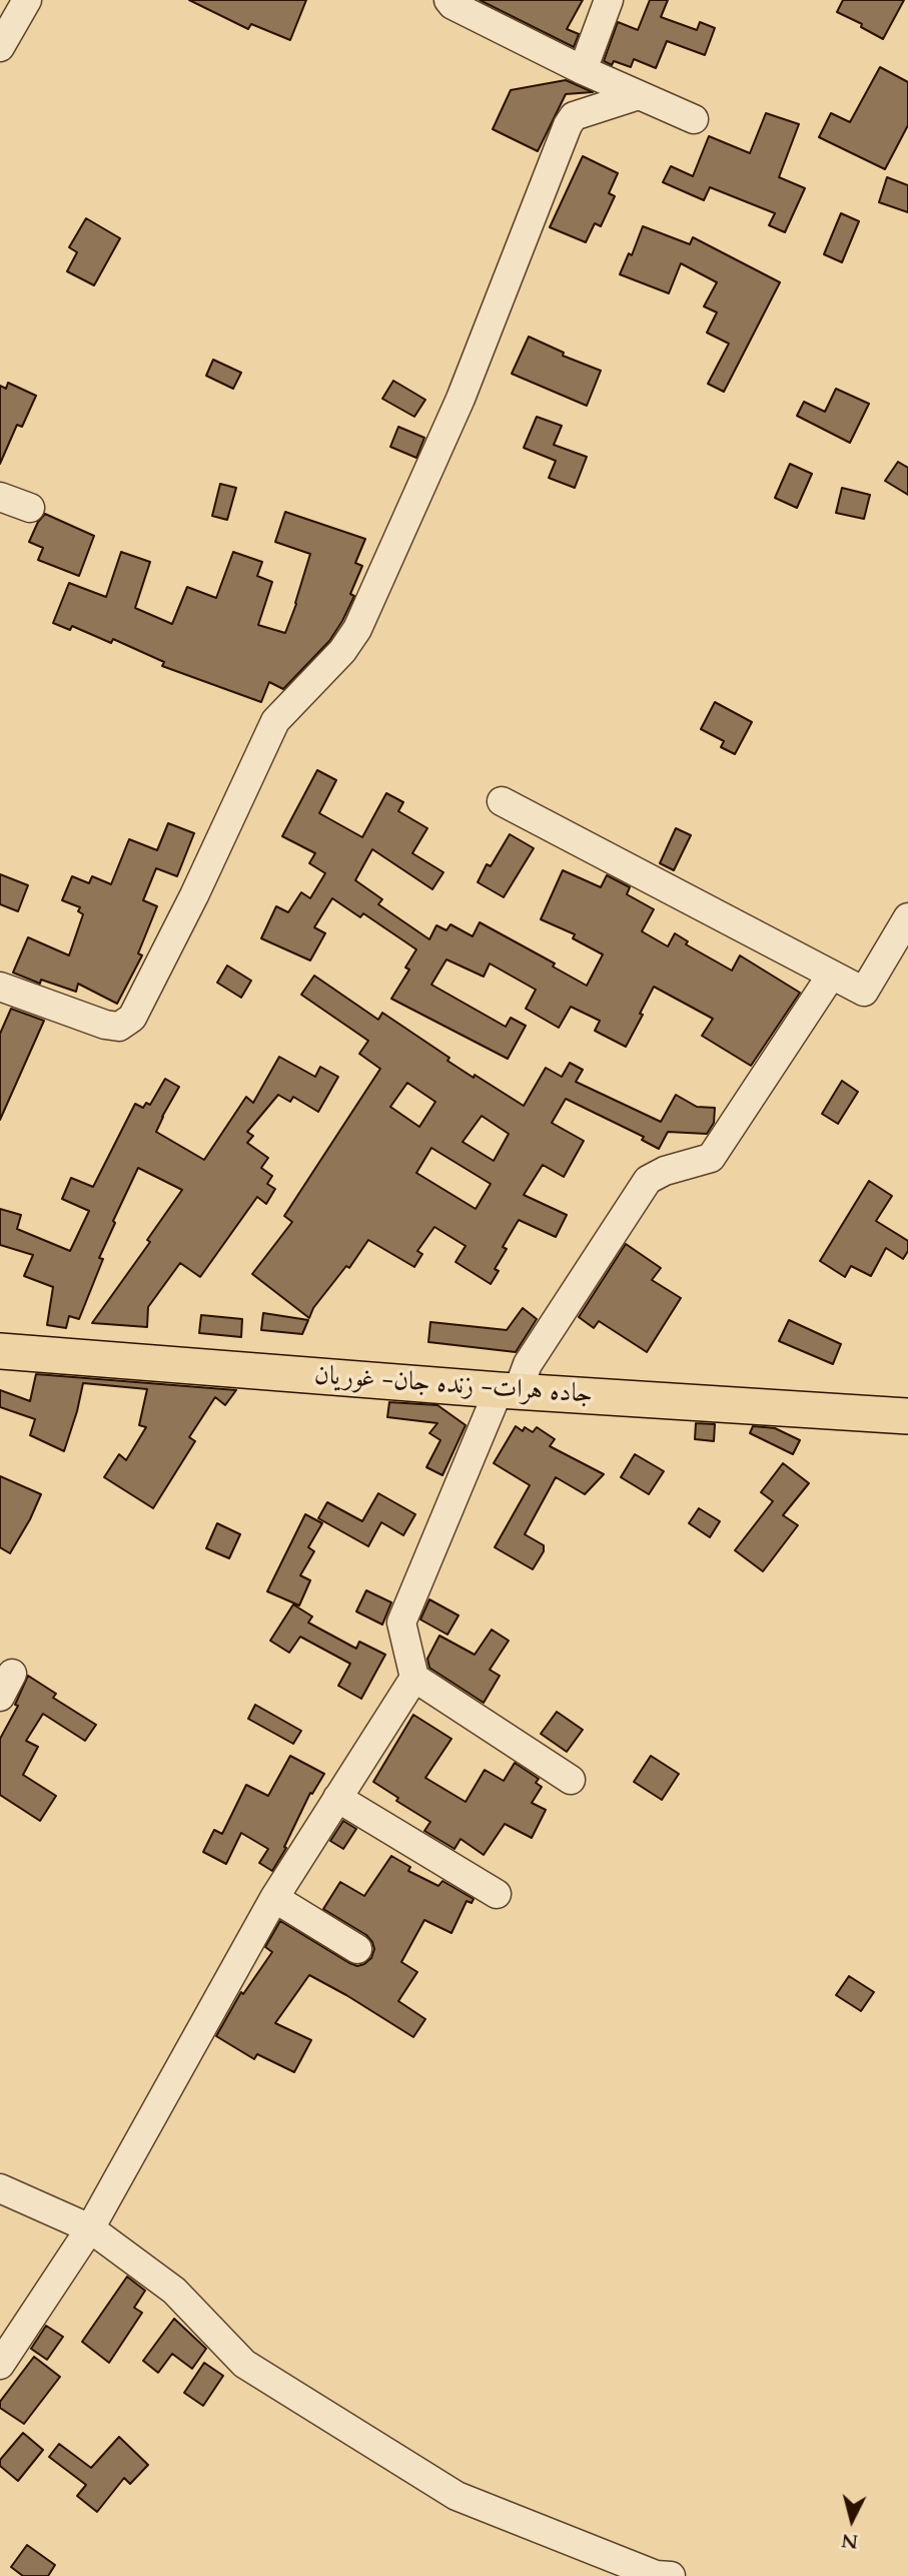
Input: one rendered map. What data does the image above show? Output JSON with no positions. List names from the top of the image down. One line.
{"streets":{"main road":["جاده هرات- زنده جان- غوریان"]},"north":"bottom"}
